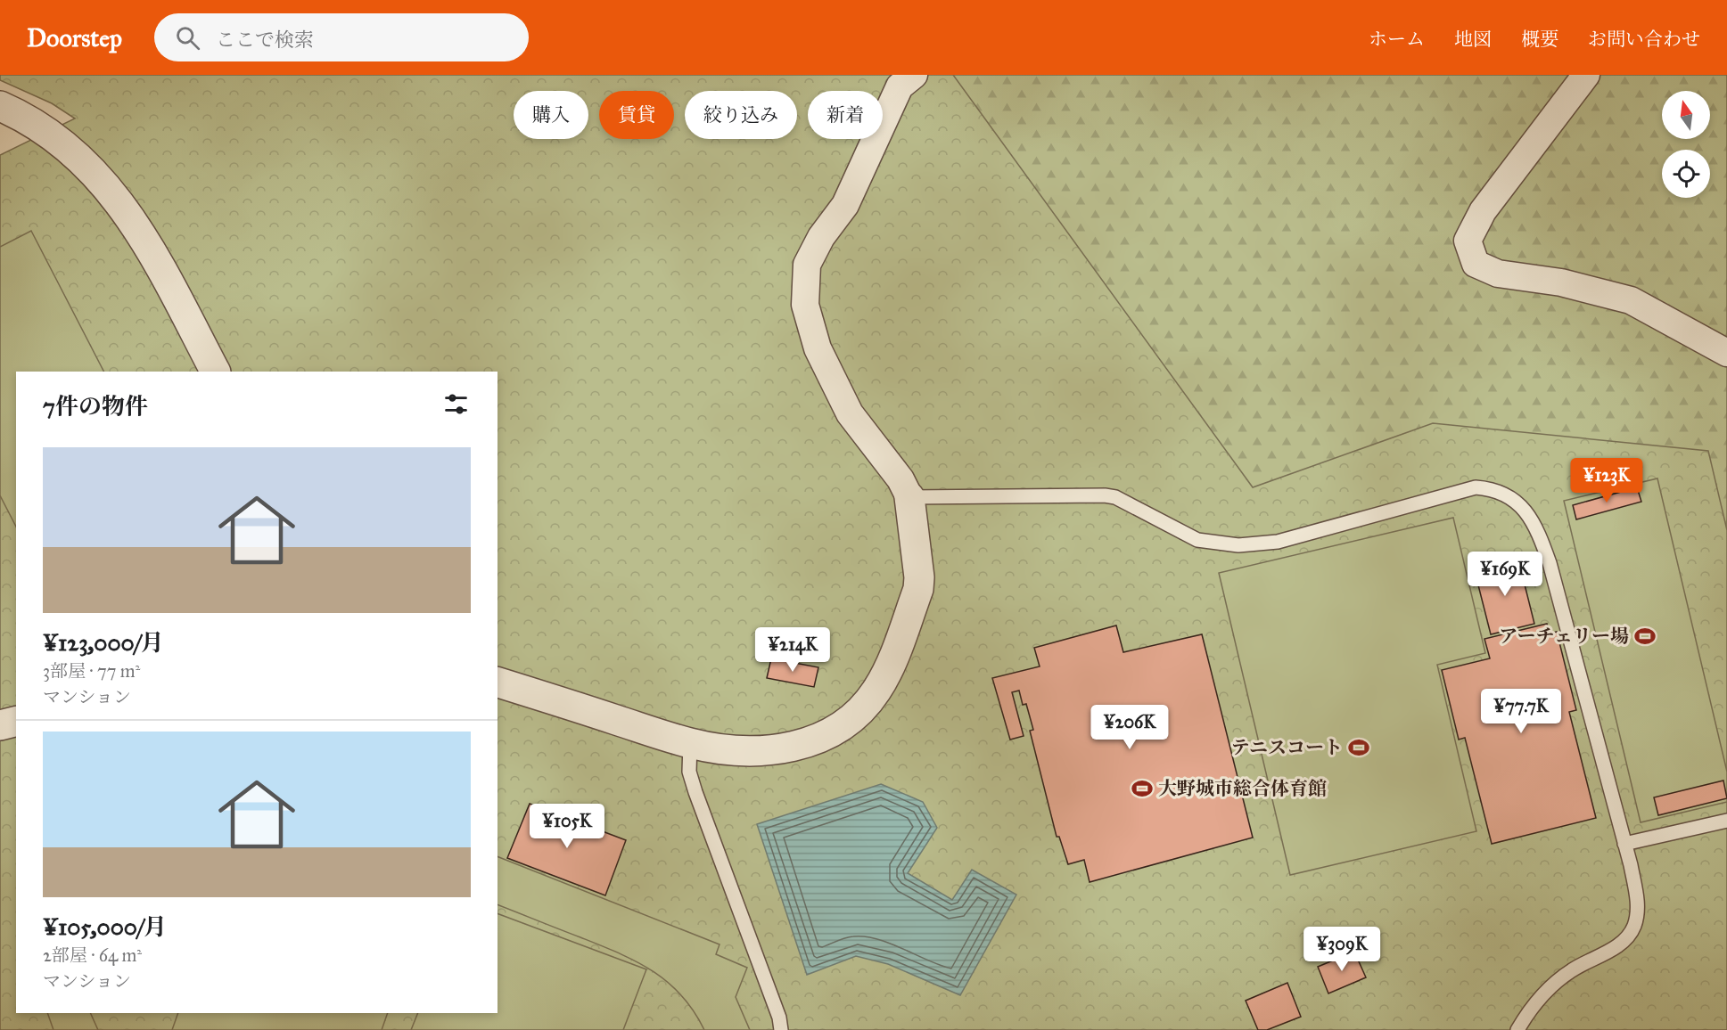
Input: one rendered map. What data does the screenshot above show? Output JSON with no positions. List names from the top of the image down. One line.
{"places":{"sports":["アーチェリー場","テニスコート","大野城市総合体育館"]},"north":"top","page":{"header":"Doorstep","search":"ここで検索","nav":["ホーム","地図","概要","お問い合わせ"],"chip":["購入","賃貸","絞り込み","新着"],"heading":"7件の物件","list":[{"name":"¥123,000/月","note":"3部屋 · 77 m² · マンション"},{"name":"¥105,000/月","note":"2部屋 · 64 m² · マンション"}],"price":["¥123K","¥169K","¥214K","¥77.7K","¥206K","¥105K","¥309K"]}}
